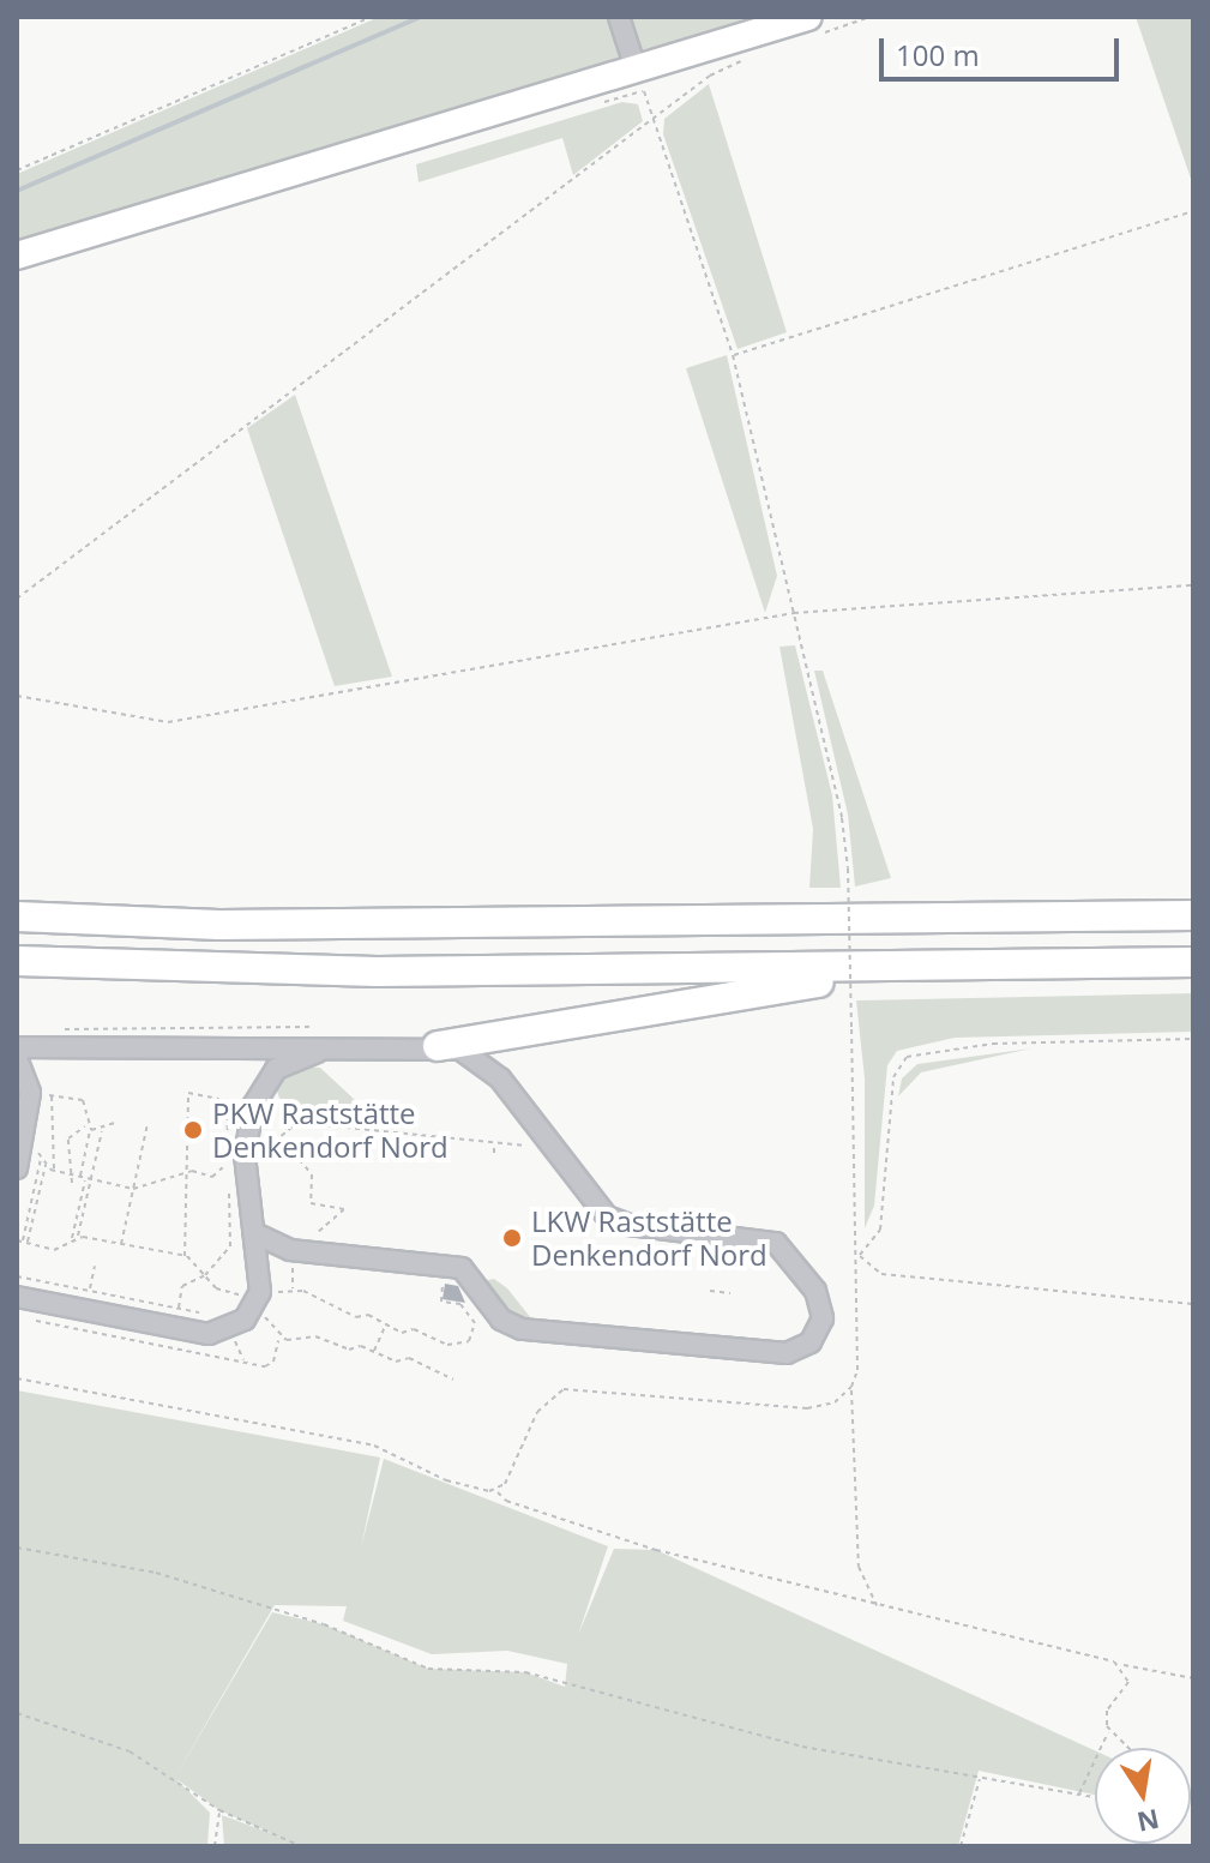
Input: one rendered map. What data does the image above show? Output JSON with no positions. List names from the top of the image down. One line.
{"places":["PKW Raststätte Denkendorf Nord","LKW Raststätte Denkendorf Nord"],"scale_bar":"100 m","north":"bottom"}
